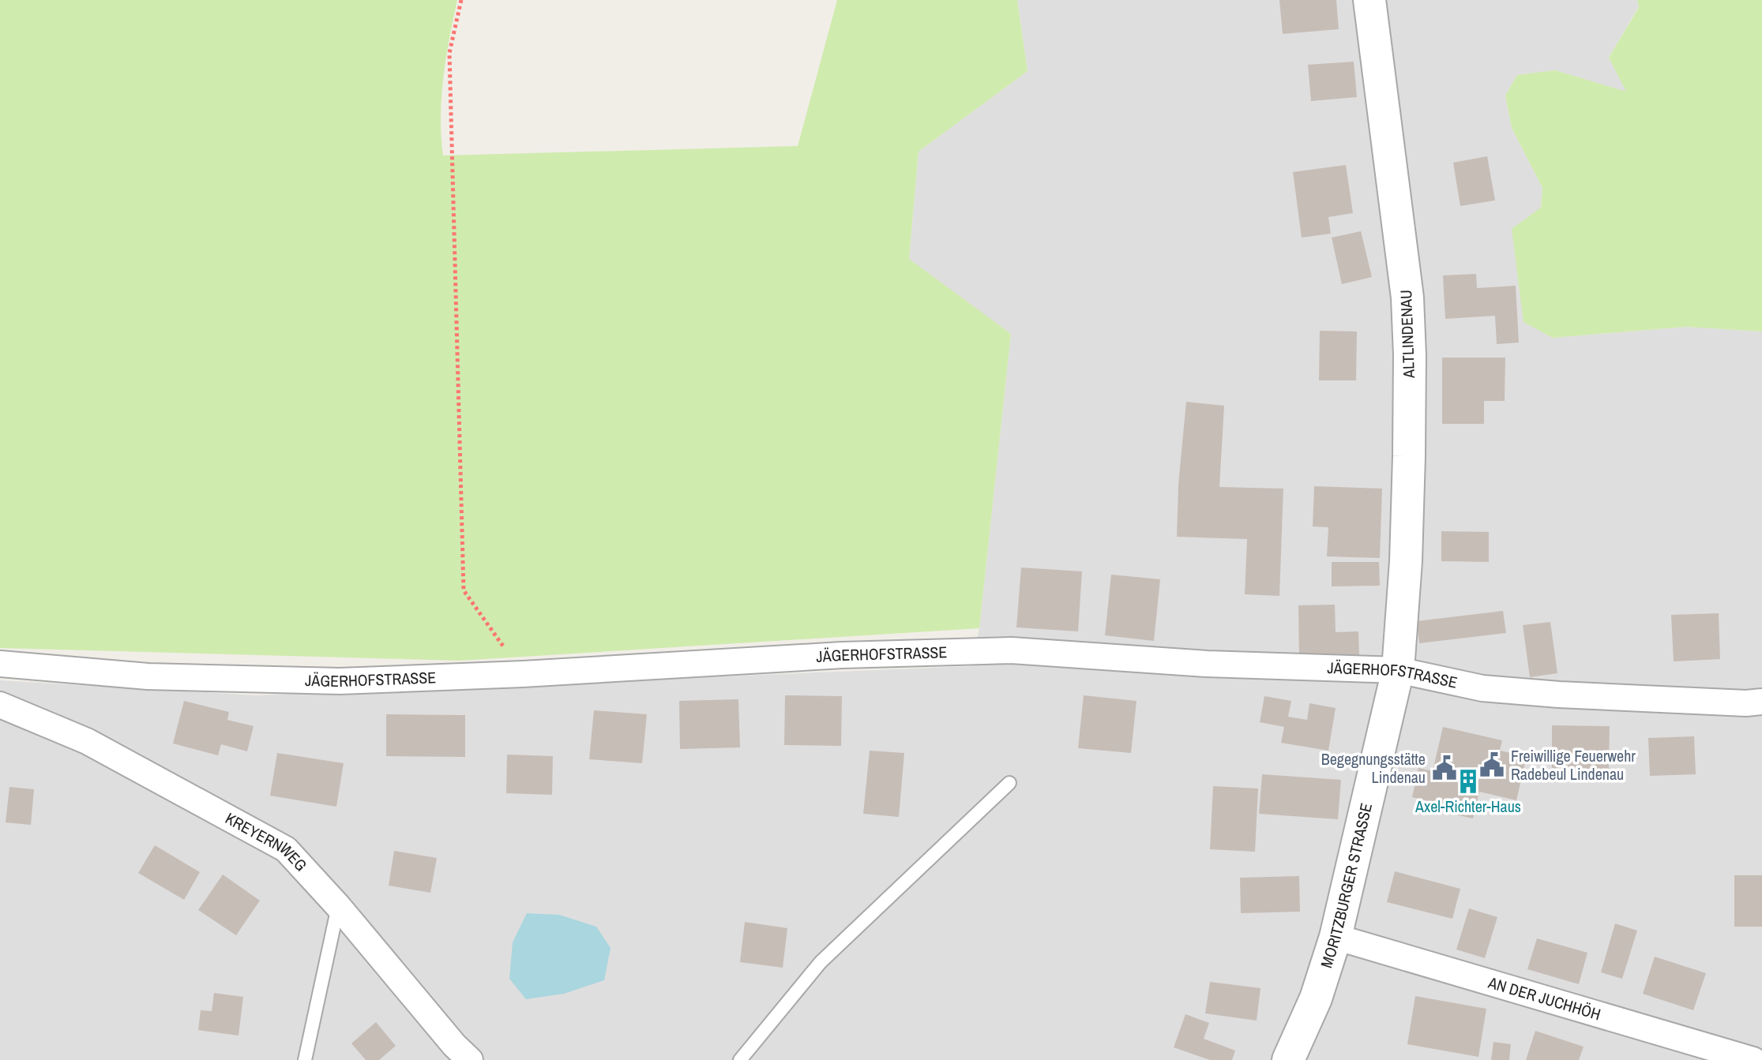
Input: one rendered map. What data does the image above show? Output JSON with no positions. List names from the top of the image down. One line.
{"streets":{"street":["ALTLINDENAU","JÄGERHOFSTRASSE","KREYERNWEG","MORITZBURGER STRASSE","AN DER JUCHHÖH"]},"crossings":[["ALTLINDENAU","JÄGERHOFSTRASSE"],["ALTLINDENAU","MORITZBURGER STRASSE"],["JÄGERHOFSTRASSE","MORITZBURGER STRASSE"],["MORITZBURGER STRASSE","AN DER JUCHHÖH"]],"places":{"public building":["Freiwillige Feuerwehr Radebeul Lindenau","Begegnungsstätte Lindenau"],"building":["Axel-Richter-Haus"]}}
